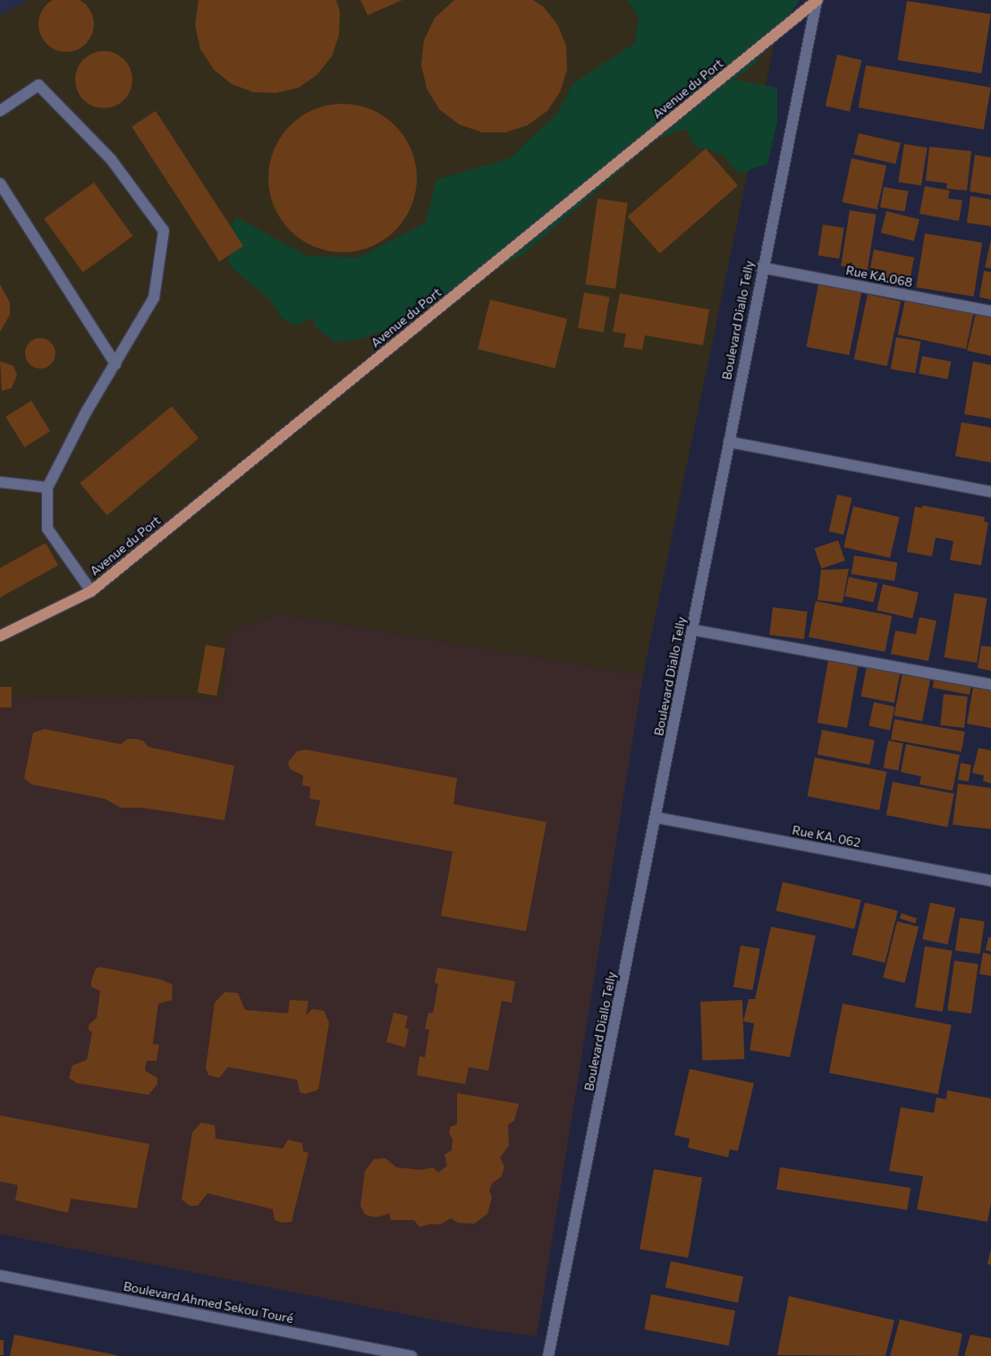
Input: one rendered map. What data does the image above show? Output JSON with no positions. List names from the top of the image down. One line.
{"streets":{"main road":["Avenue du Port"],"street":["Rue KA.068","Boulevard Diallo Telly","Rue KA. 062","Boulevard Ahmed Sekou Touré"]},"crossings":[["Avenue du Port","Boulevard Diallo Telly"],["Rue KA.068","Boulevard Diallo Telly"],["Boulevard Diallo Telly","Rue KA. 062"]]}
